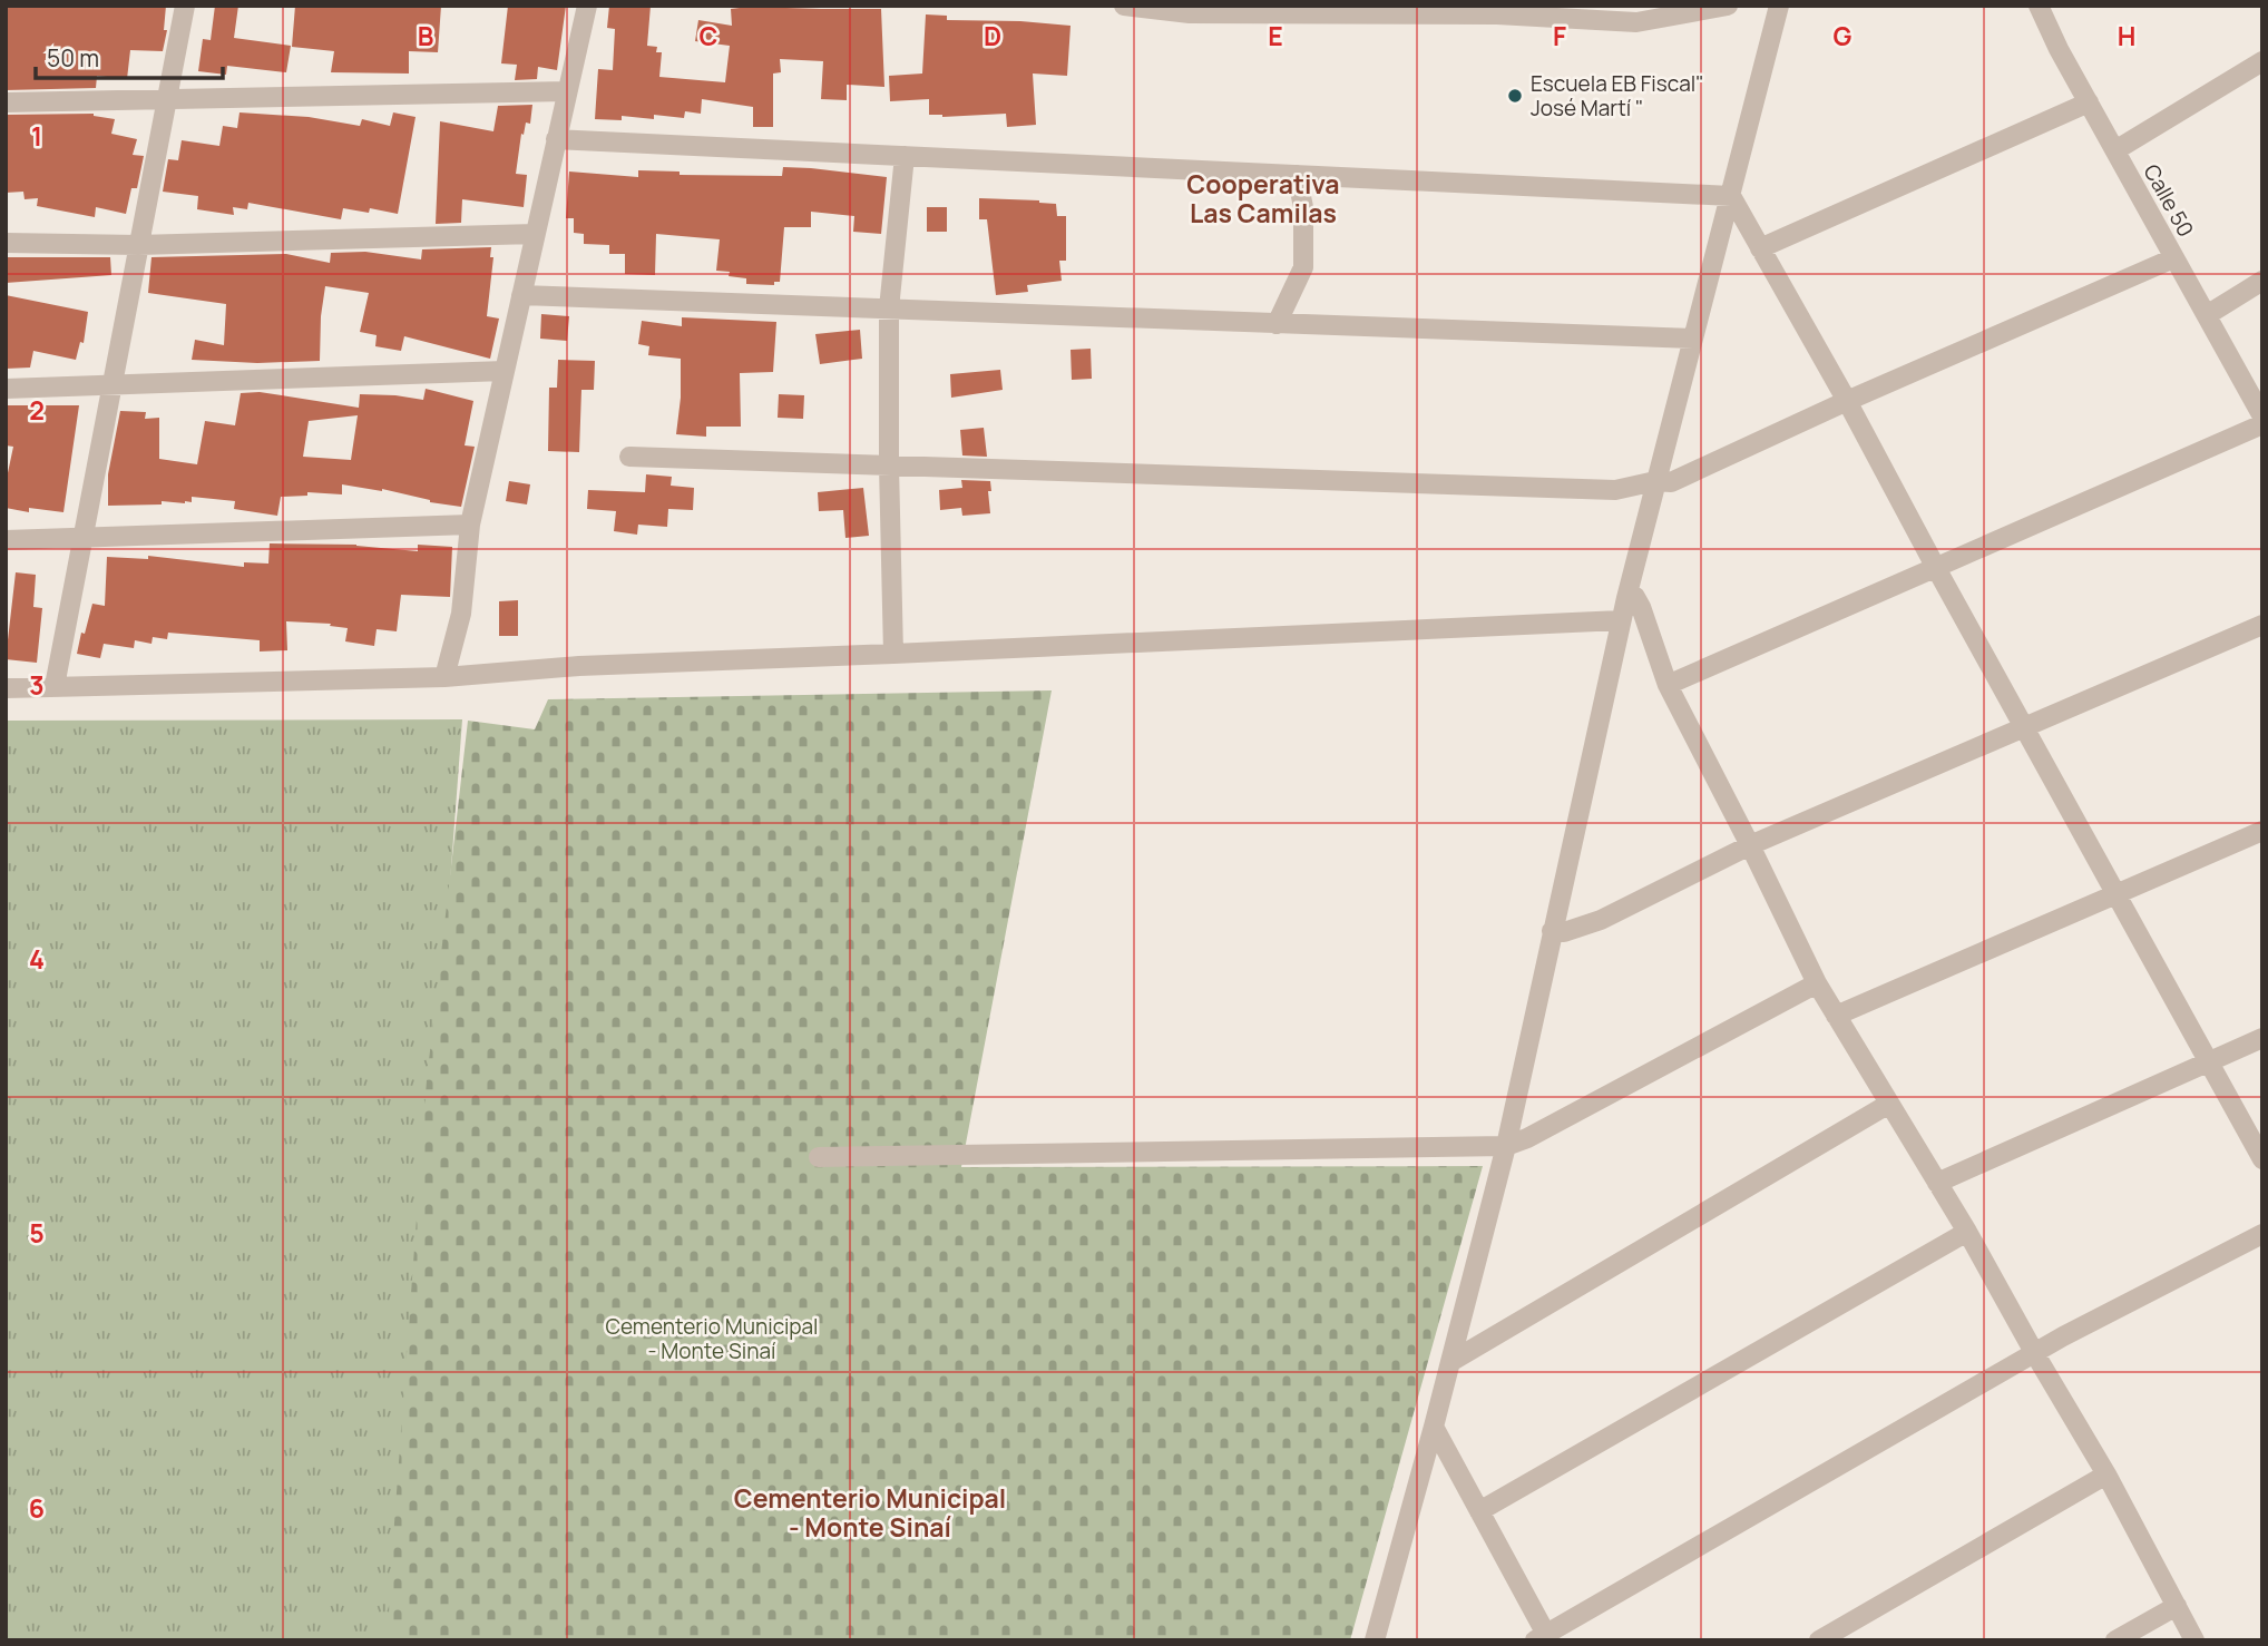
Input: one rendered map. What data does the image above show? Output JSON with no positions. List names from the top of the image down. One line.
{"streets":{"street":["Calle 50"]},"districts":["Cooperativa Las Camilas","Cementerio Municipal - Monte Sinaí"],"parks":["Cementerio Municipal - Monte Sinaí"],"places":["Escuela EB Fiscal\" José Martí \""],"scale_bar":"50 m","grid":{"columns":["B","C","D","E","F","G","H"],"rows":["1","2","3","4","5","6"]}}
